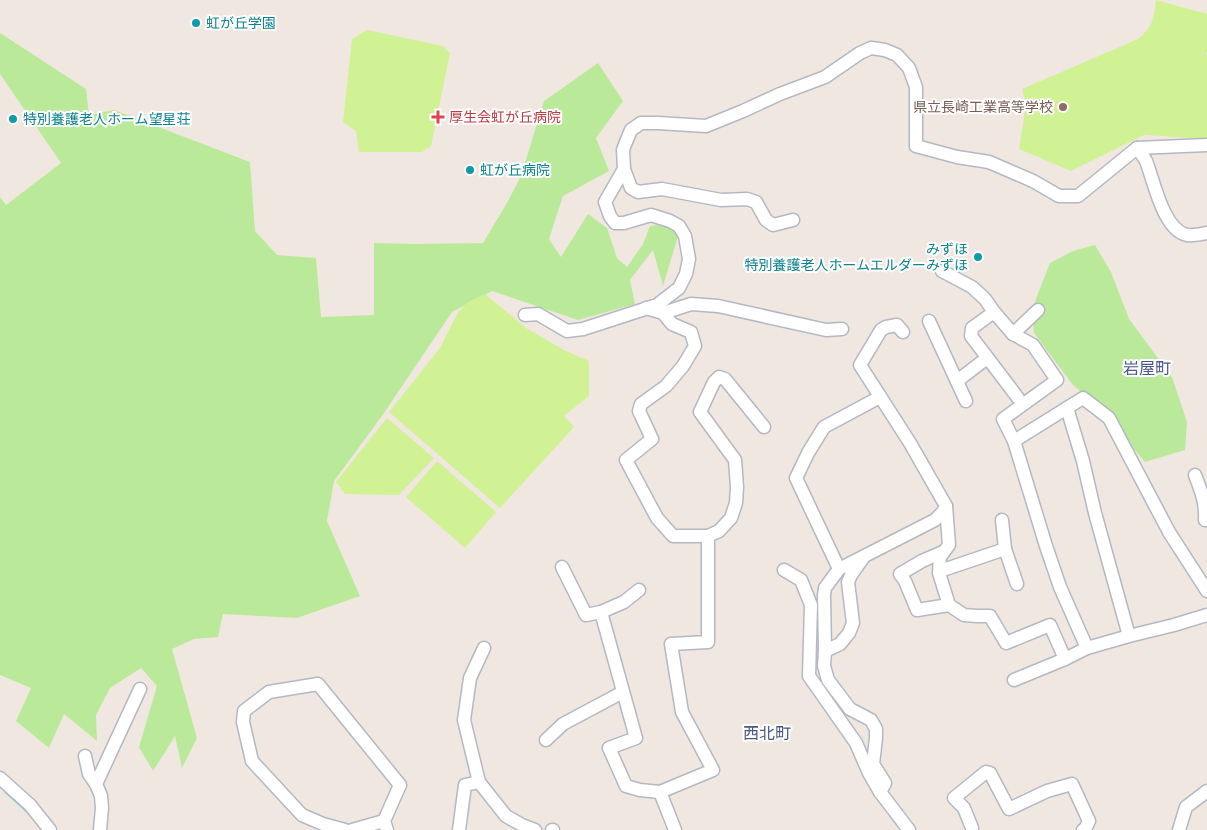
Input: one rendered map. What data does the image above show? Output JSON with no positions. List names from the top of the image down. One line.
{"districts":["岩屋町","西北町"],"places":{"other":["虹が丘学園","県立長崎工業高等学校","特別養護老人ホーム望星荘","虹が丘病院","みずほ 特別養護老人ホームエルダーみずほ"],"health":["厚生会虹が丘病院"]}}
